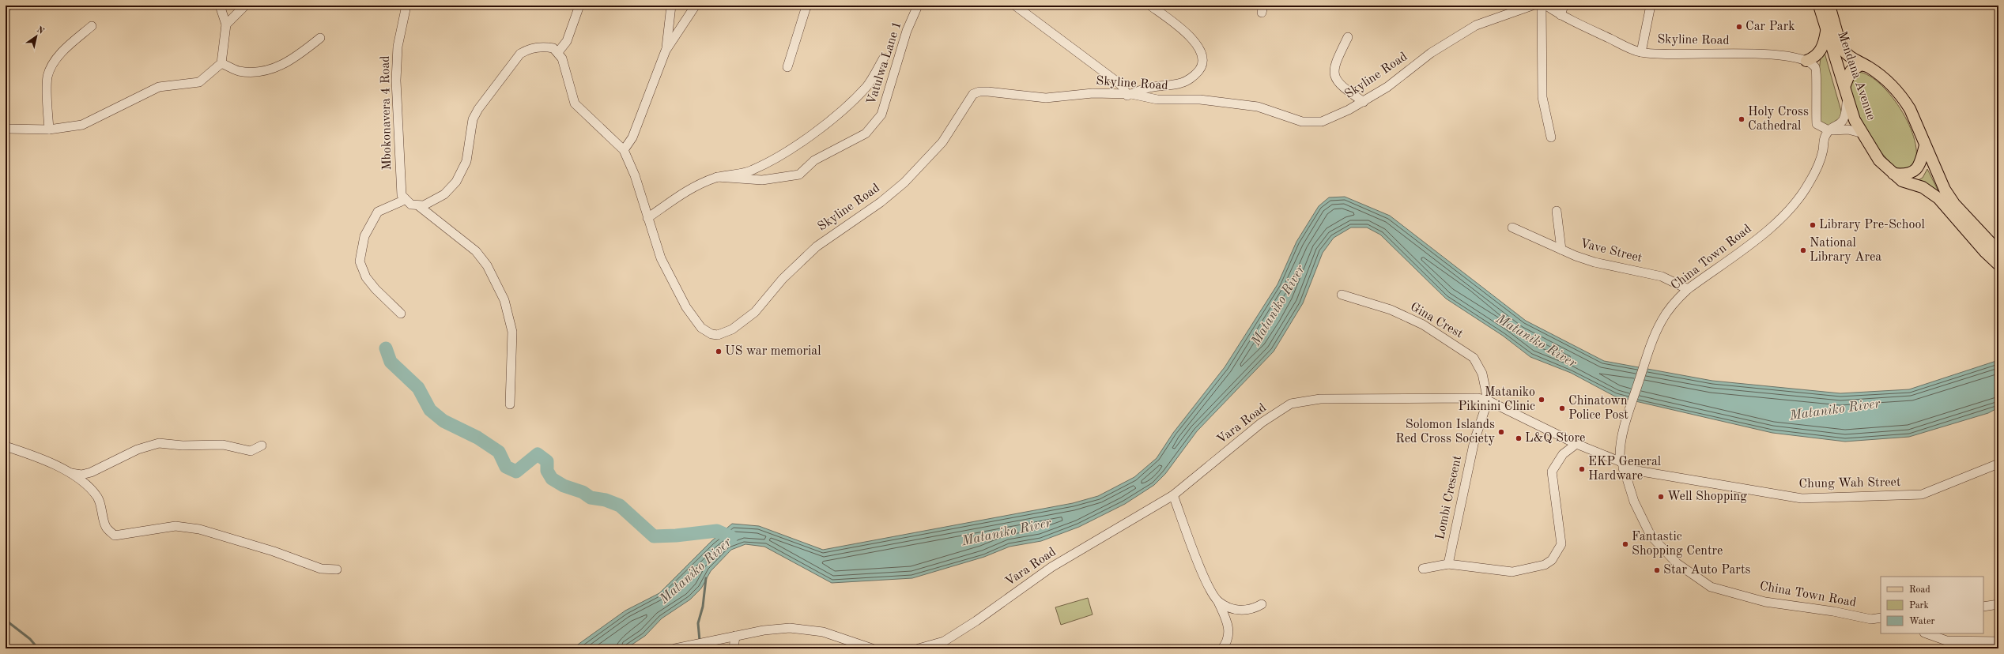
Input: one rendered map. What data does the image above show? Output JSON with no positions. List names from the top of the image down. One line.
{"streets":{"main road":["Mendana Avenue"],"street":["Skyline Road","Vatulwa Lane 1","Mbokonavera 4 Road","Vave Street","China Town Road","Gina Crest","Vara Road","Chung Wah Street","Lombi Crescent"]},"crossings":[["Vave Street","China Town Road"],["China Town Road","Vara Road"],["China Town Road","Chung Wah Street"],["Gina Crest","Vara Road"],["Gina Crest","Lombi Crescent"],["Vara Road","Chung Wah Street"],["Vara Road","Lombi Crescent"]],"water":["Mataniko River"],"places":["Car Park","Holy Cross Cathedral","Library Pre-School","National Library Area","US war memorial","Mataniko Pikinini Clinic","Chinatown Police Post","Solomon Islands Red Cross Society","L&Q Store","EKP General Hardware","Well Shopping","Fantastic Shopping Centre","Star Auto Parts"],"legend":["Road","Park","Water"],"north":"top right"}
